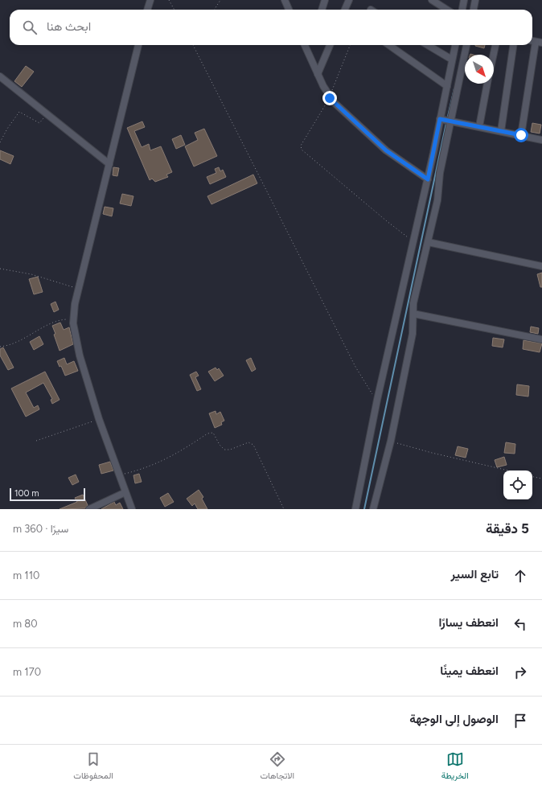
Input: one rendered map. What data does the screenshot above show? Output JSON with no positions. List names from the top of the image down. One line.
{"scale_bar":"100 m","north":"bottom right","page":{"search":"ابحث هنا","scale":"100 m","heading":["5 دقيقة","سيرًا · 360 m"],"list":[["تابع السير","110 m"],["انعطف يسارًا","80 m"],["انعطف يمينًا","170 m"],"الوصول إلى الوجهة"],"nav":["الخريطة","الاتجاهات","المحفوظات"]}}
